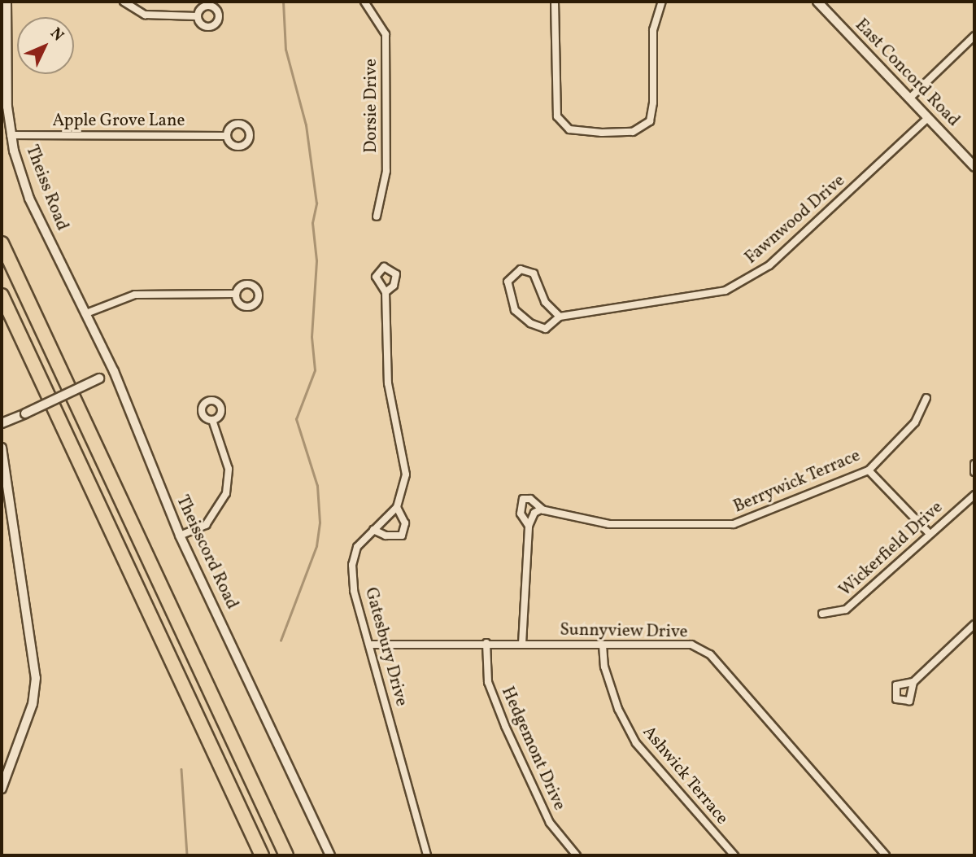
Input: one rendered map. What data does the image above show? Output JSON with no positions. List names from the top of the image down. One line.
{"streets":{"street":["East Concord Road","Dorsie Drive","Apple Grove Lane","Theiss Road","Fawnwood Drive","Berrywick Terrace","Wickerfield Drive","Theisscord Road","Sunnyview Drive","Gatesbury Drive","Hedgemont Drive","Ashwick Terrace"]},"crossings":[["East Concord Road","Fawnwood Drive"],["Apple Grove Lane","Theiss Road"],["Theiss Road","Theisscord Road"],["Berrywick Terrace","Sunnyview Drive"],["Sunnyview Drive","Gatesbury Drive"],["Sunnyview Drive","Hedgemont Drive"],["Sunnyview Drive","Ashwick Terrace"]],"north":"top right"}
